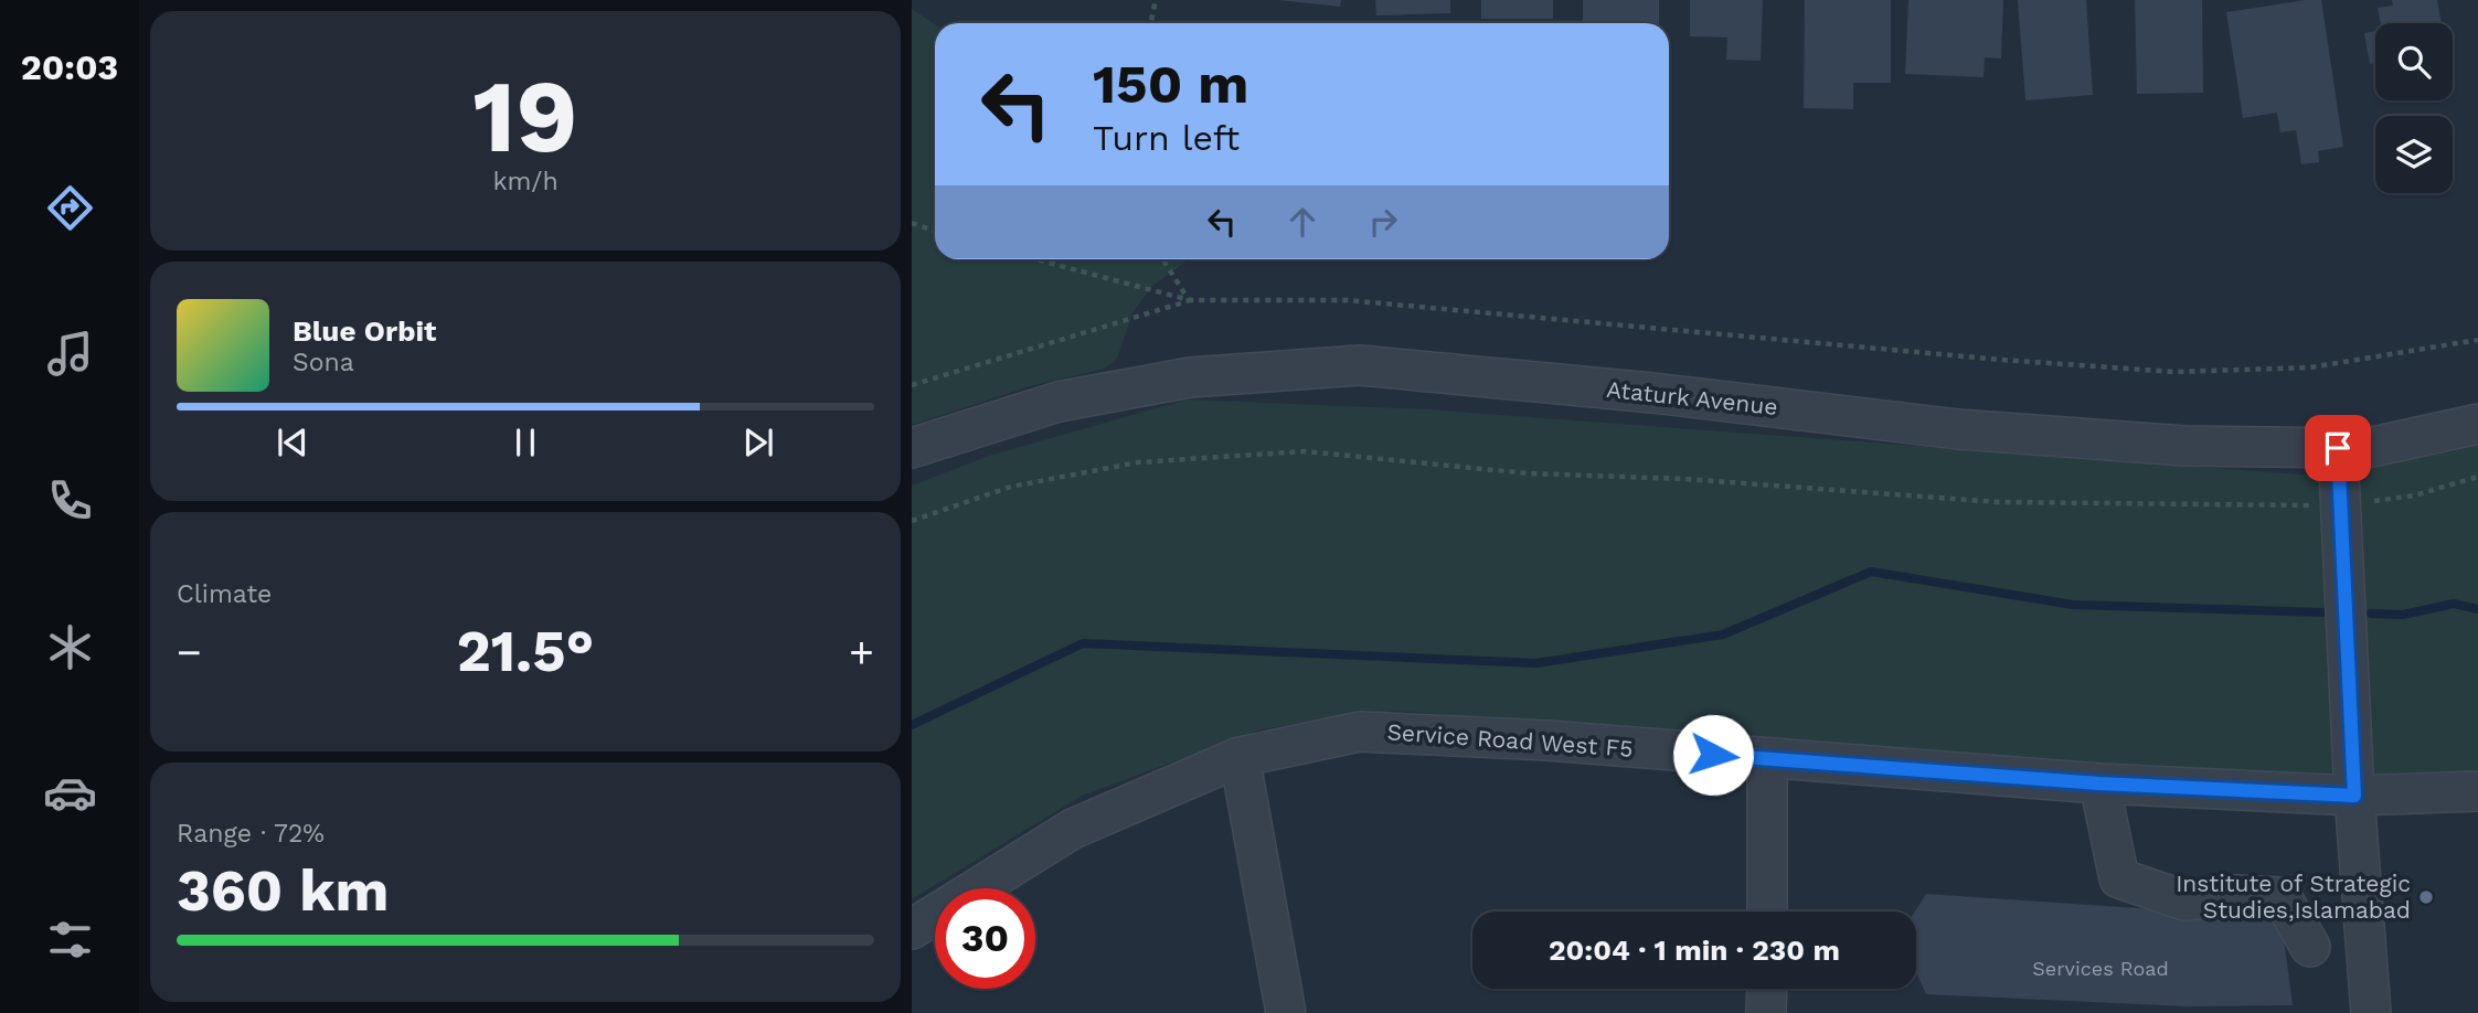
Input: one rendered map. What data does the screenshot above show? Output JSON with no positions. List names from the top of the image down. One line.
{"streets":{"street":["Ataturk Avenue","Service Road West F5"]},"places":["Institute of Strategic Studies,Islamabad"],"house_numbers":["Services Road"],"page":{"tabs":"20:03","tile":[["19","km/h"],"Climate",["Range · 72%","360 km"]],"turn":["150 m","Turn left"],"song":["Blue Orbit","Sona"],"heat":["−","21.5°","+"],"limit":"30","trip":"20:04 · 1 min · 230 m"}}
